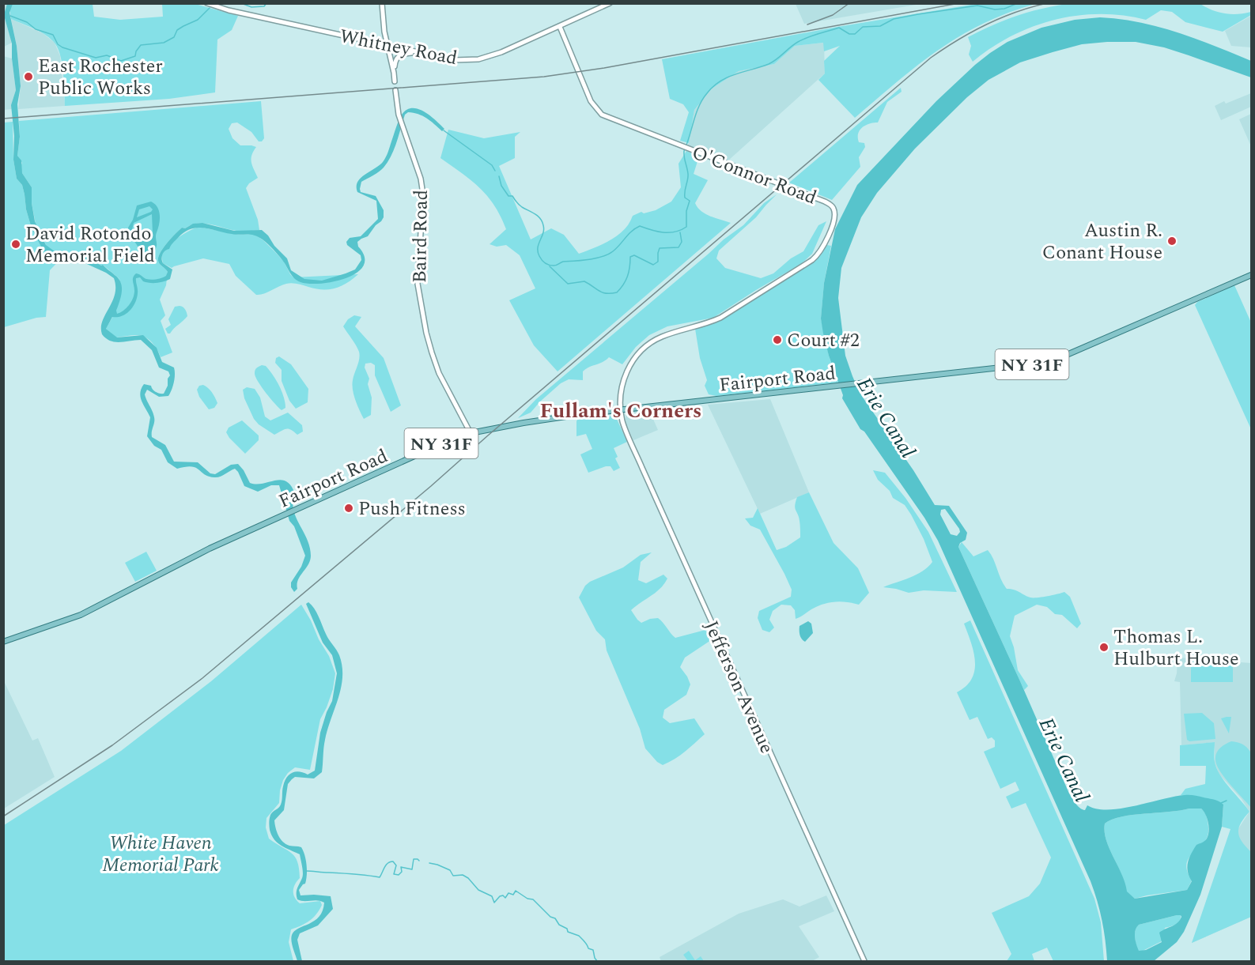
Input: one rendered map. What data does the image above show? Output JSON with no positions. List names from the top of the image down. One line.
{"streets":{"main road":["NY 31F","Fairport Road"],"street":["Whitney Road","O'Connor Road","Baird Road","Jefferson Avenue"]},"crossings":[["Whitney Road","O'Connor Road"],["O'Connor Road","Fairport Road"],["O'Connor Road","Jefferson Avenue"],["Baird Road","Fairport Road"],["Fairport Road","Jefferson Avenue"]],"districts":["Fullam's Corners"],"water":["Erie Canal"],"parks":["White Haven Memorial Park"],"places":["East Rochester Public Works","Austin R. Conant House","David Rotondo Memorial Field","Court #2","Push Fitness","Thomas L. Hulburt House"]}
